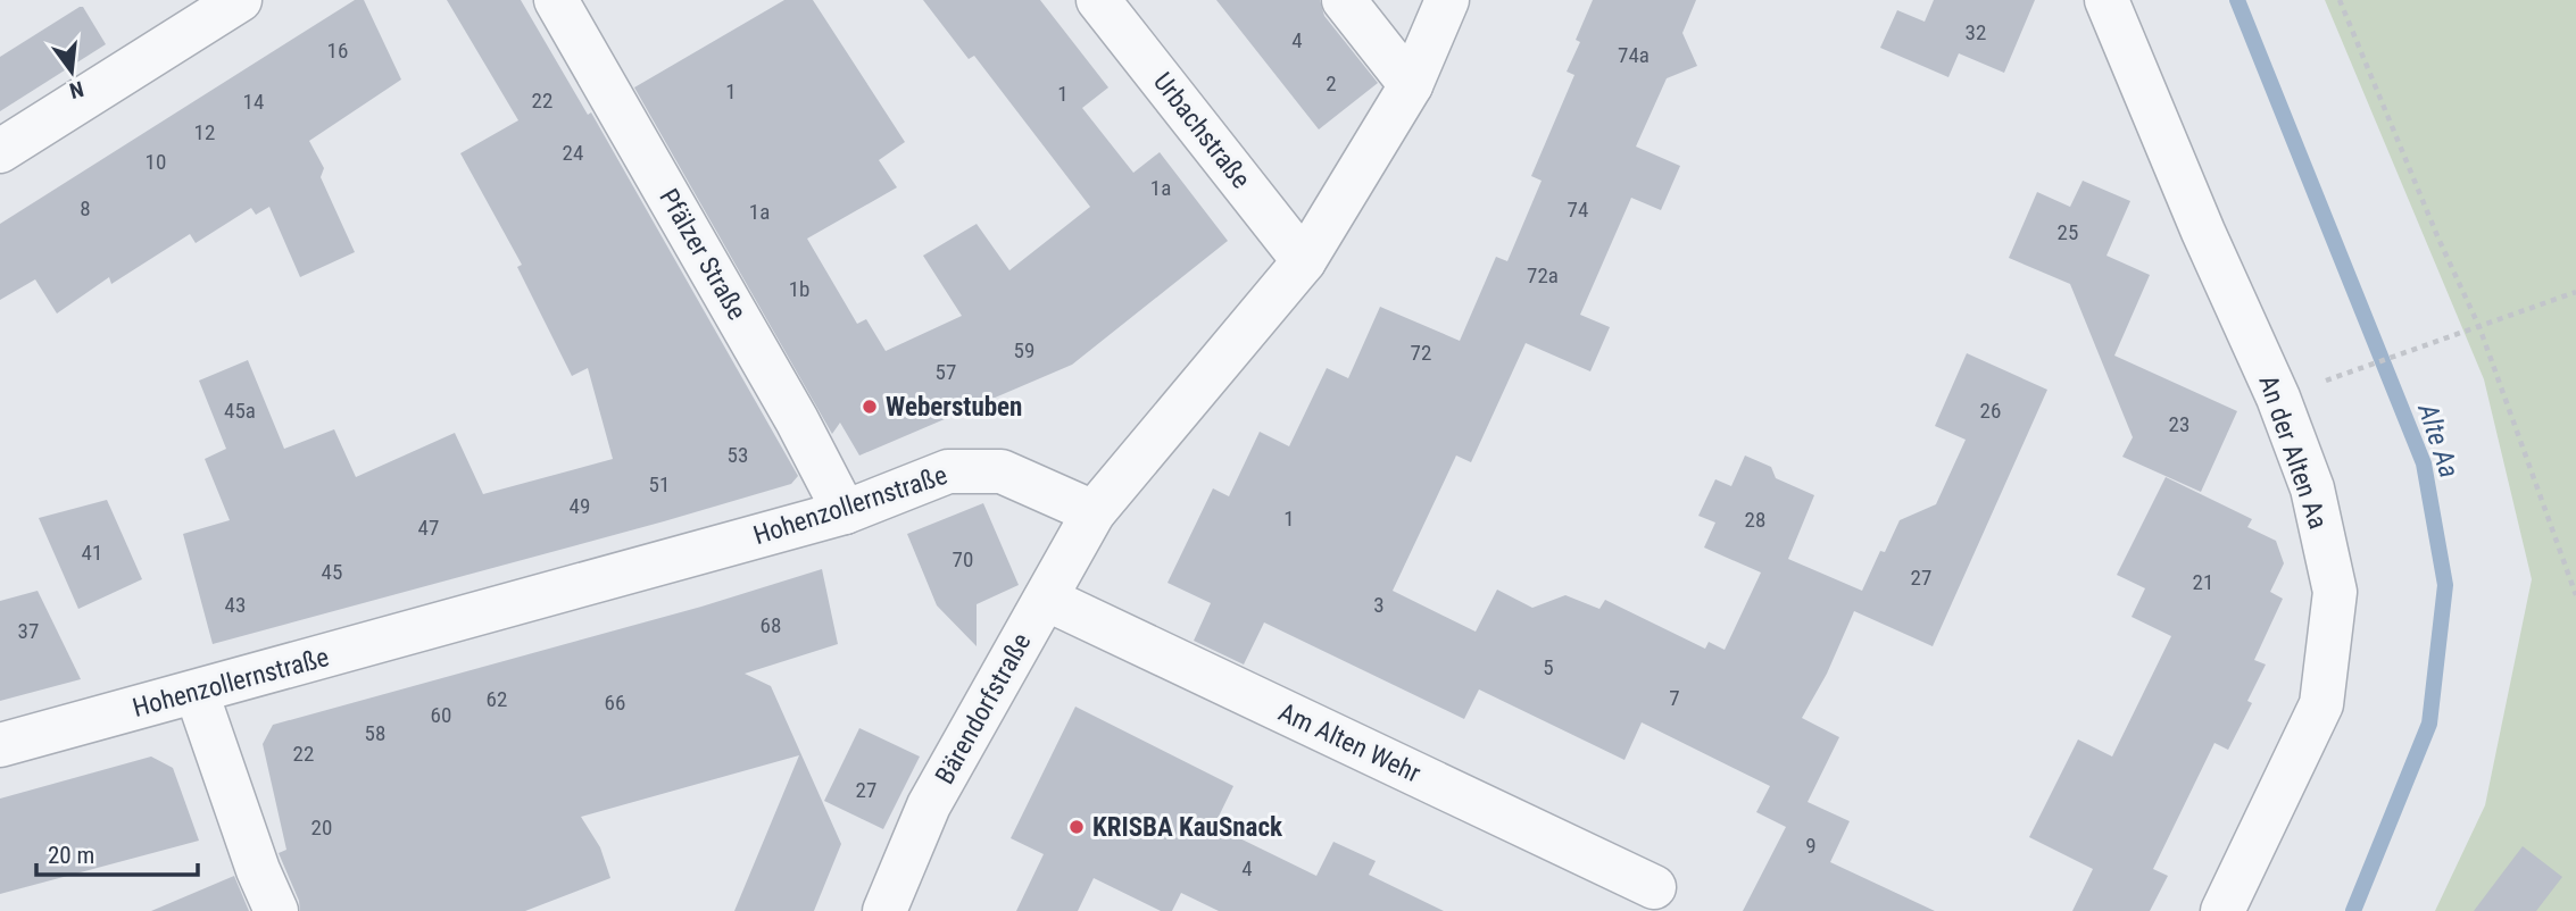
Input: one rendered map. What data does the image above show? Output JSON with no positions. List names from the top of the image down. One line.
{"streets":{"street":["Urbachstraße","Pfälzer Straße","An der Alten Aa","Hohenzollernstraße","Bärendorfstraße","Am Alten Wehr"]},"crossings":[["Pfälzer Straße","Hohenzollernstraße"],["Hohenzollernstraße","Bärendorfstraße"],["Bärendorfstraße","Am Alten Wehr"]],"water":["Alte Aa"],"places":["Weberstuben","KRISBA KauSnack"],"house_numbers":["32","4","16","74a","2","1","1","22","14","12","24","10","1a","8","74","1a","25","72a","1b","59","72","57","45a","26","23","53","51","49","1","28","47","41","70","45","27","21","43","3","68","37","5","7","62","66","60","58","22","27","20","9","4"],"scale_bar":"20 m","north":"bottom"}
